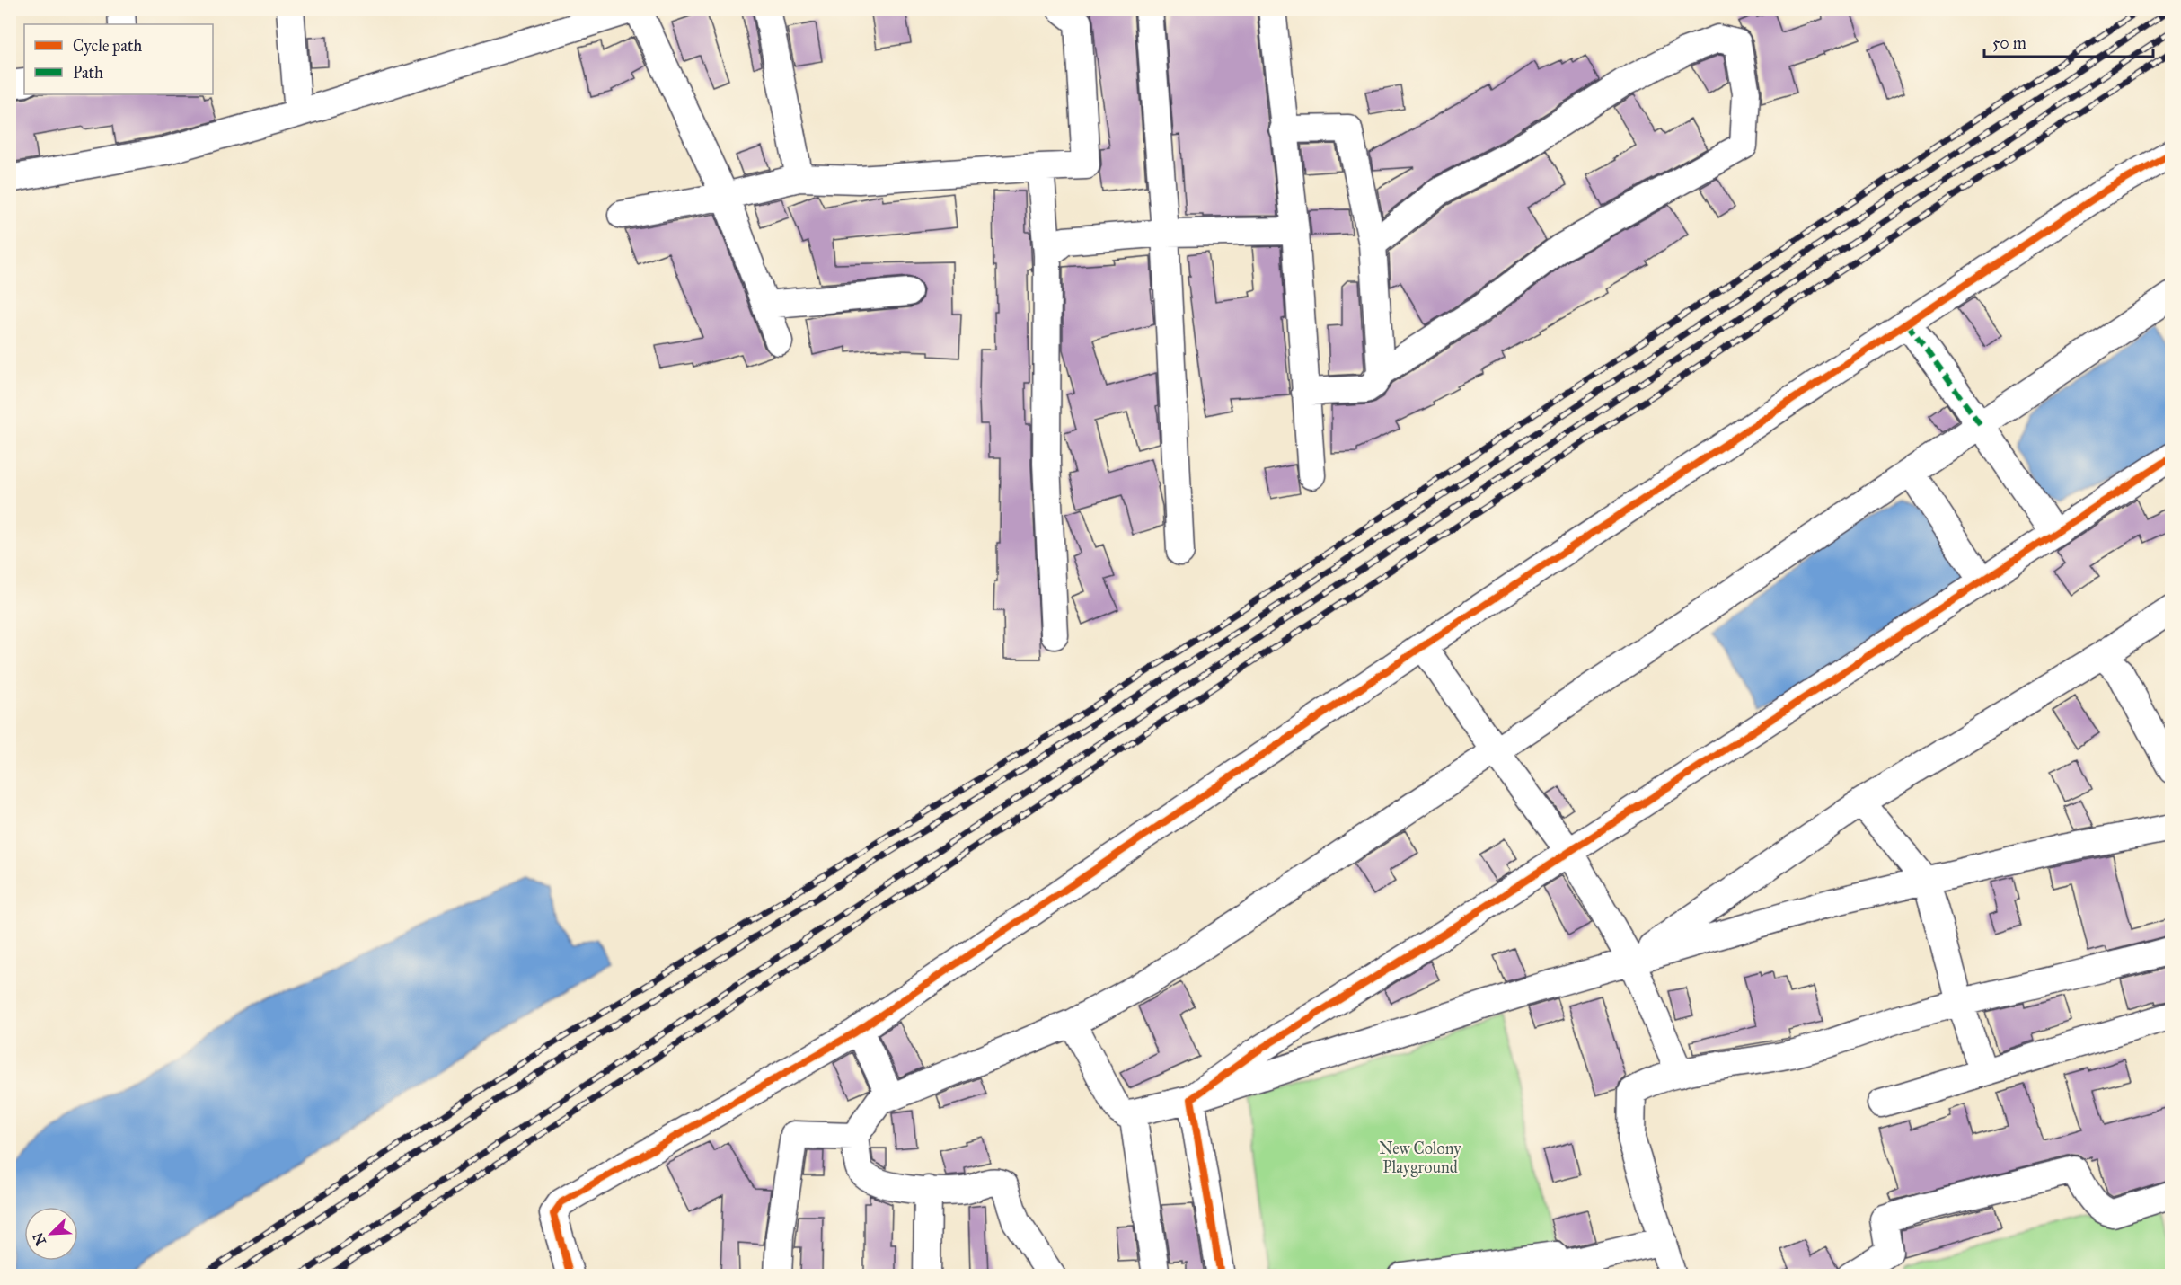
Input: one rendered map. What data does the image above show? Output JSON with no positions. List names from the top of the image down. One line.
{"parks":["New Colony Playground"],"legend":["Cycle path","Path"],"scale_bar":"50 m","north":"bottom left"}
